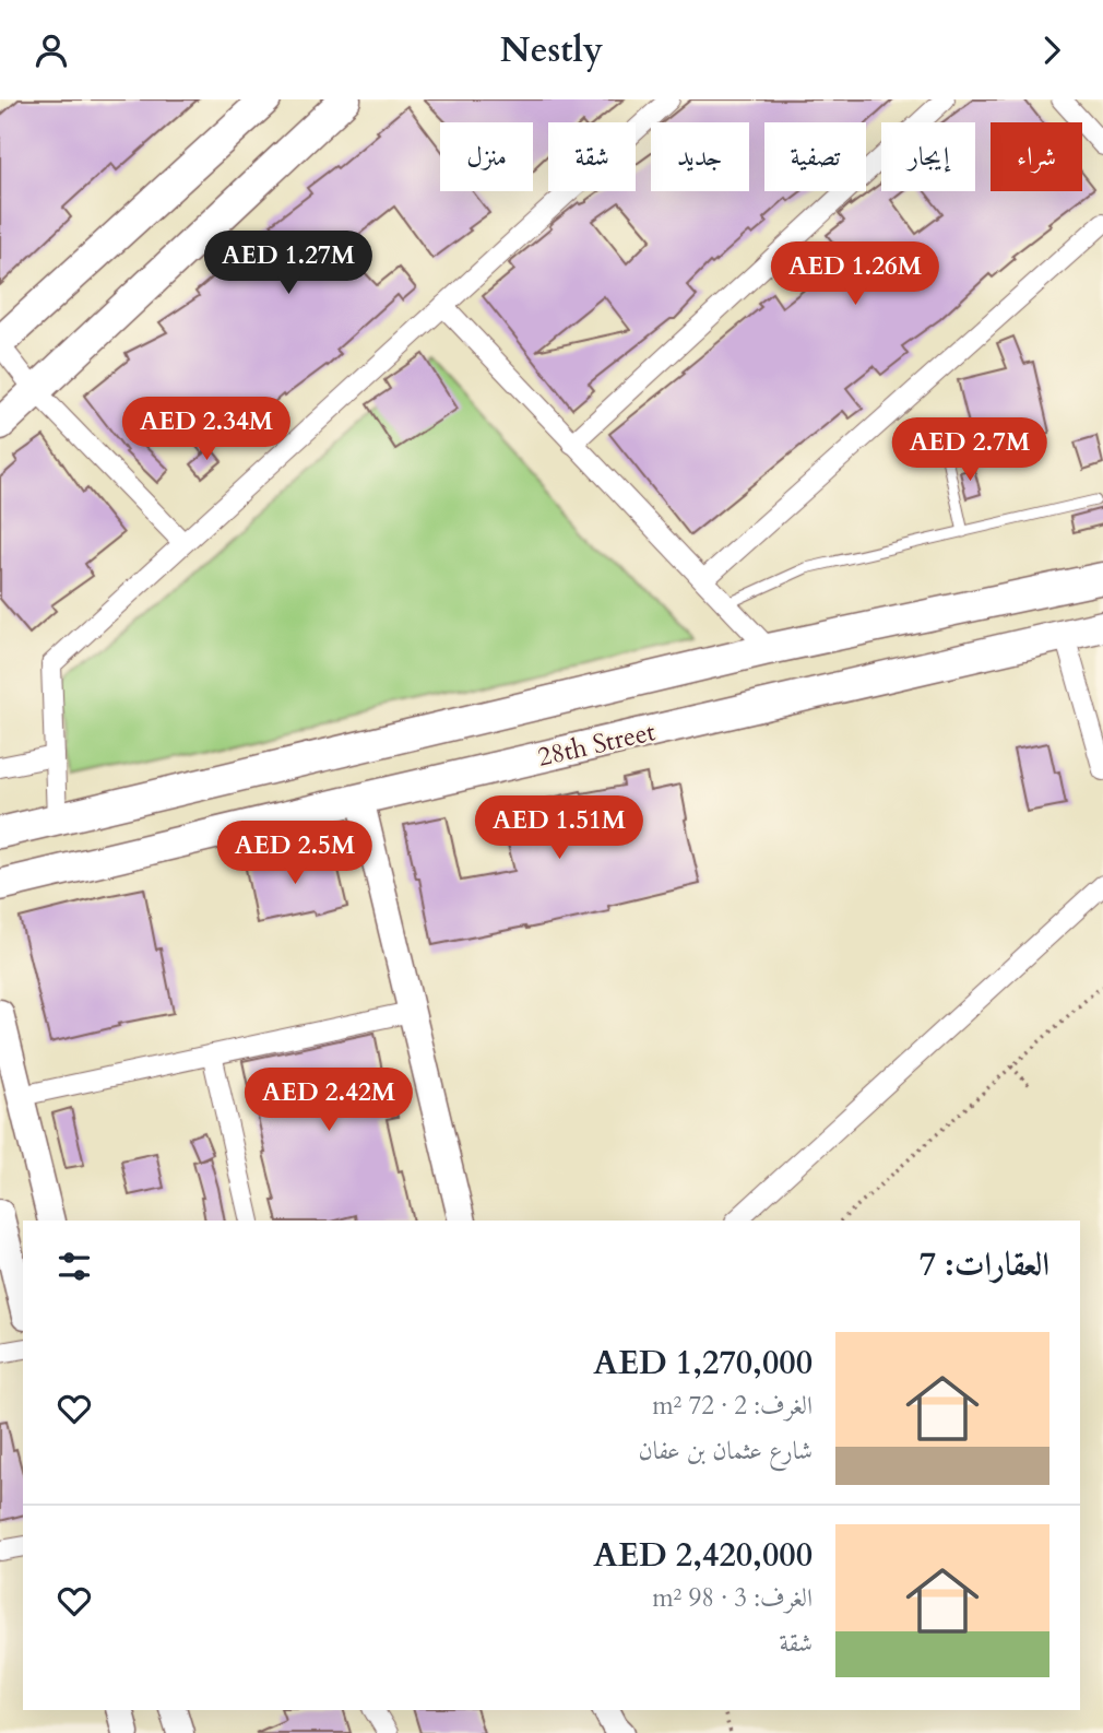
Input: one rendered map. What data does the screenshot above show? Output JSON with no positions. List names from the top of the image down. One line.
{"streets":{"main road":["28th Street"]},"page":{"header":"Nestly","chip":["شراء","إيجار","تصفية","جديد","شقة","منزل"],"price":["AED 1.27M","AED 1.26M","AED 2.34M","AED 2.7M","AED 1.51M","AED 2.5M","AED 2.42M"],"heading":"العقارات: 7","list":[{"name":"AED 1,270,000","note":"الغرف: 2 · 72 m² · شارع عثمان بن عفان"},{"name":"AED 2,420,000","note":"الغرف: 3 · 98 m² · شقة"}]}}
